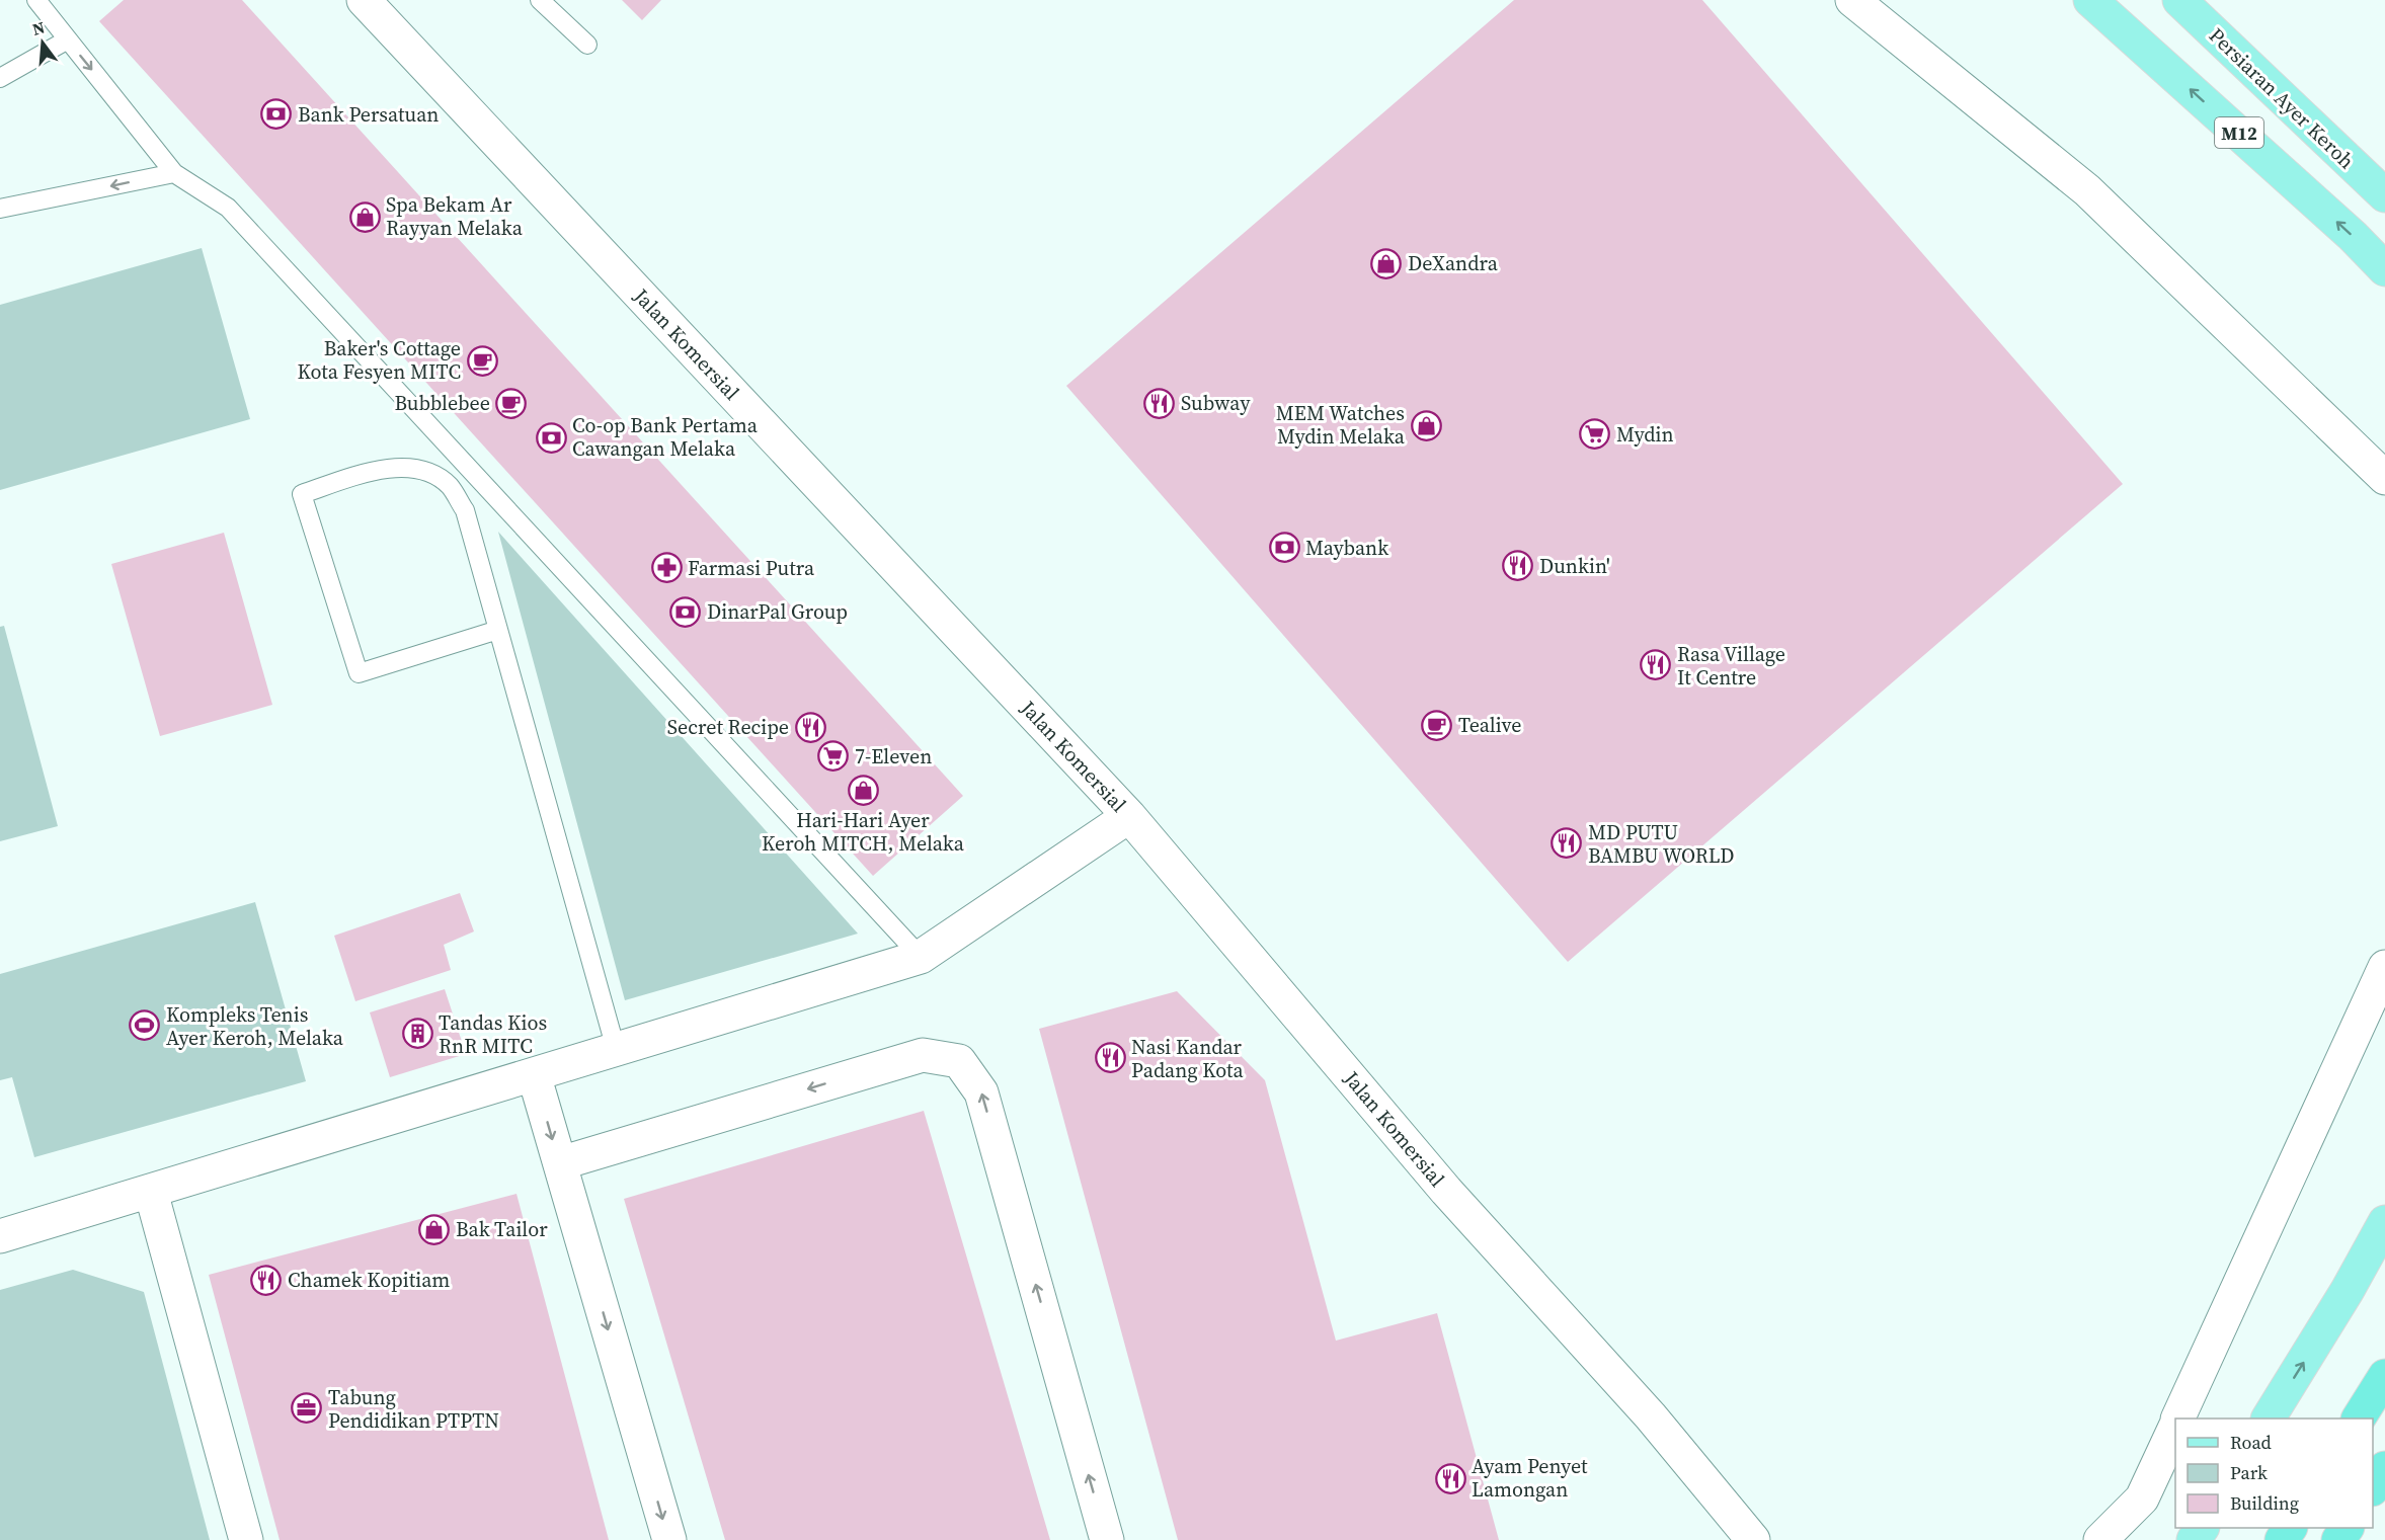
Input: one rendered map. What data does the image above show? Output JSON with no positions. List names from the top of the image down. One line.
{"streets":{"main road":["Persiaran Ayer Keroh","M12"],"street":["Jalan Komersial"]},"places":{"bank":["Bank Persatuan","Co-op Bank Pertama Cawangan Melaka","Maybank","DinarPal Group"],"shop":["Spa Bekam Ar Rayyan Melaka","DeXandra","MEM Watches Mydin Melaka","Hari-Hari Ayer Keroh MITCH, Melaka","Bak Tailor"],"cafe":["Baker's Cottage Kota Fesyen MITC","Bubblebee","Tealive"],"restaurant":["Subway","Dunkin'","Rasa Village It Centre","Secret Recipe","MD PUTU BAMBU WORLD","Nasi Kandar Padang Kota","Chamek Kopitiam","Ayam Penyet Lamongan"],"supermarket":["Mydin","7-Eleven"],"pharmacy":["Farmasi Putra"],"sports":["Kompleks Tenis Ayer Keroh, Melaka"],"building":["Tandas Kios RnR MITC"],"office":["Tabung Pendidikan PTPTN"]},"legend":["Road","Park","Building"],"north":"top"}
